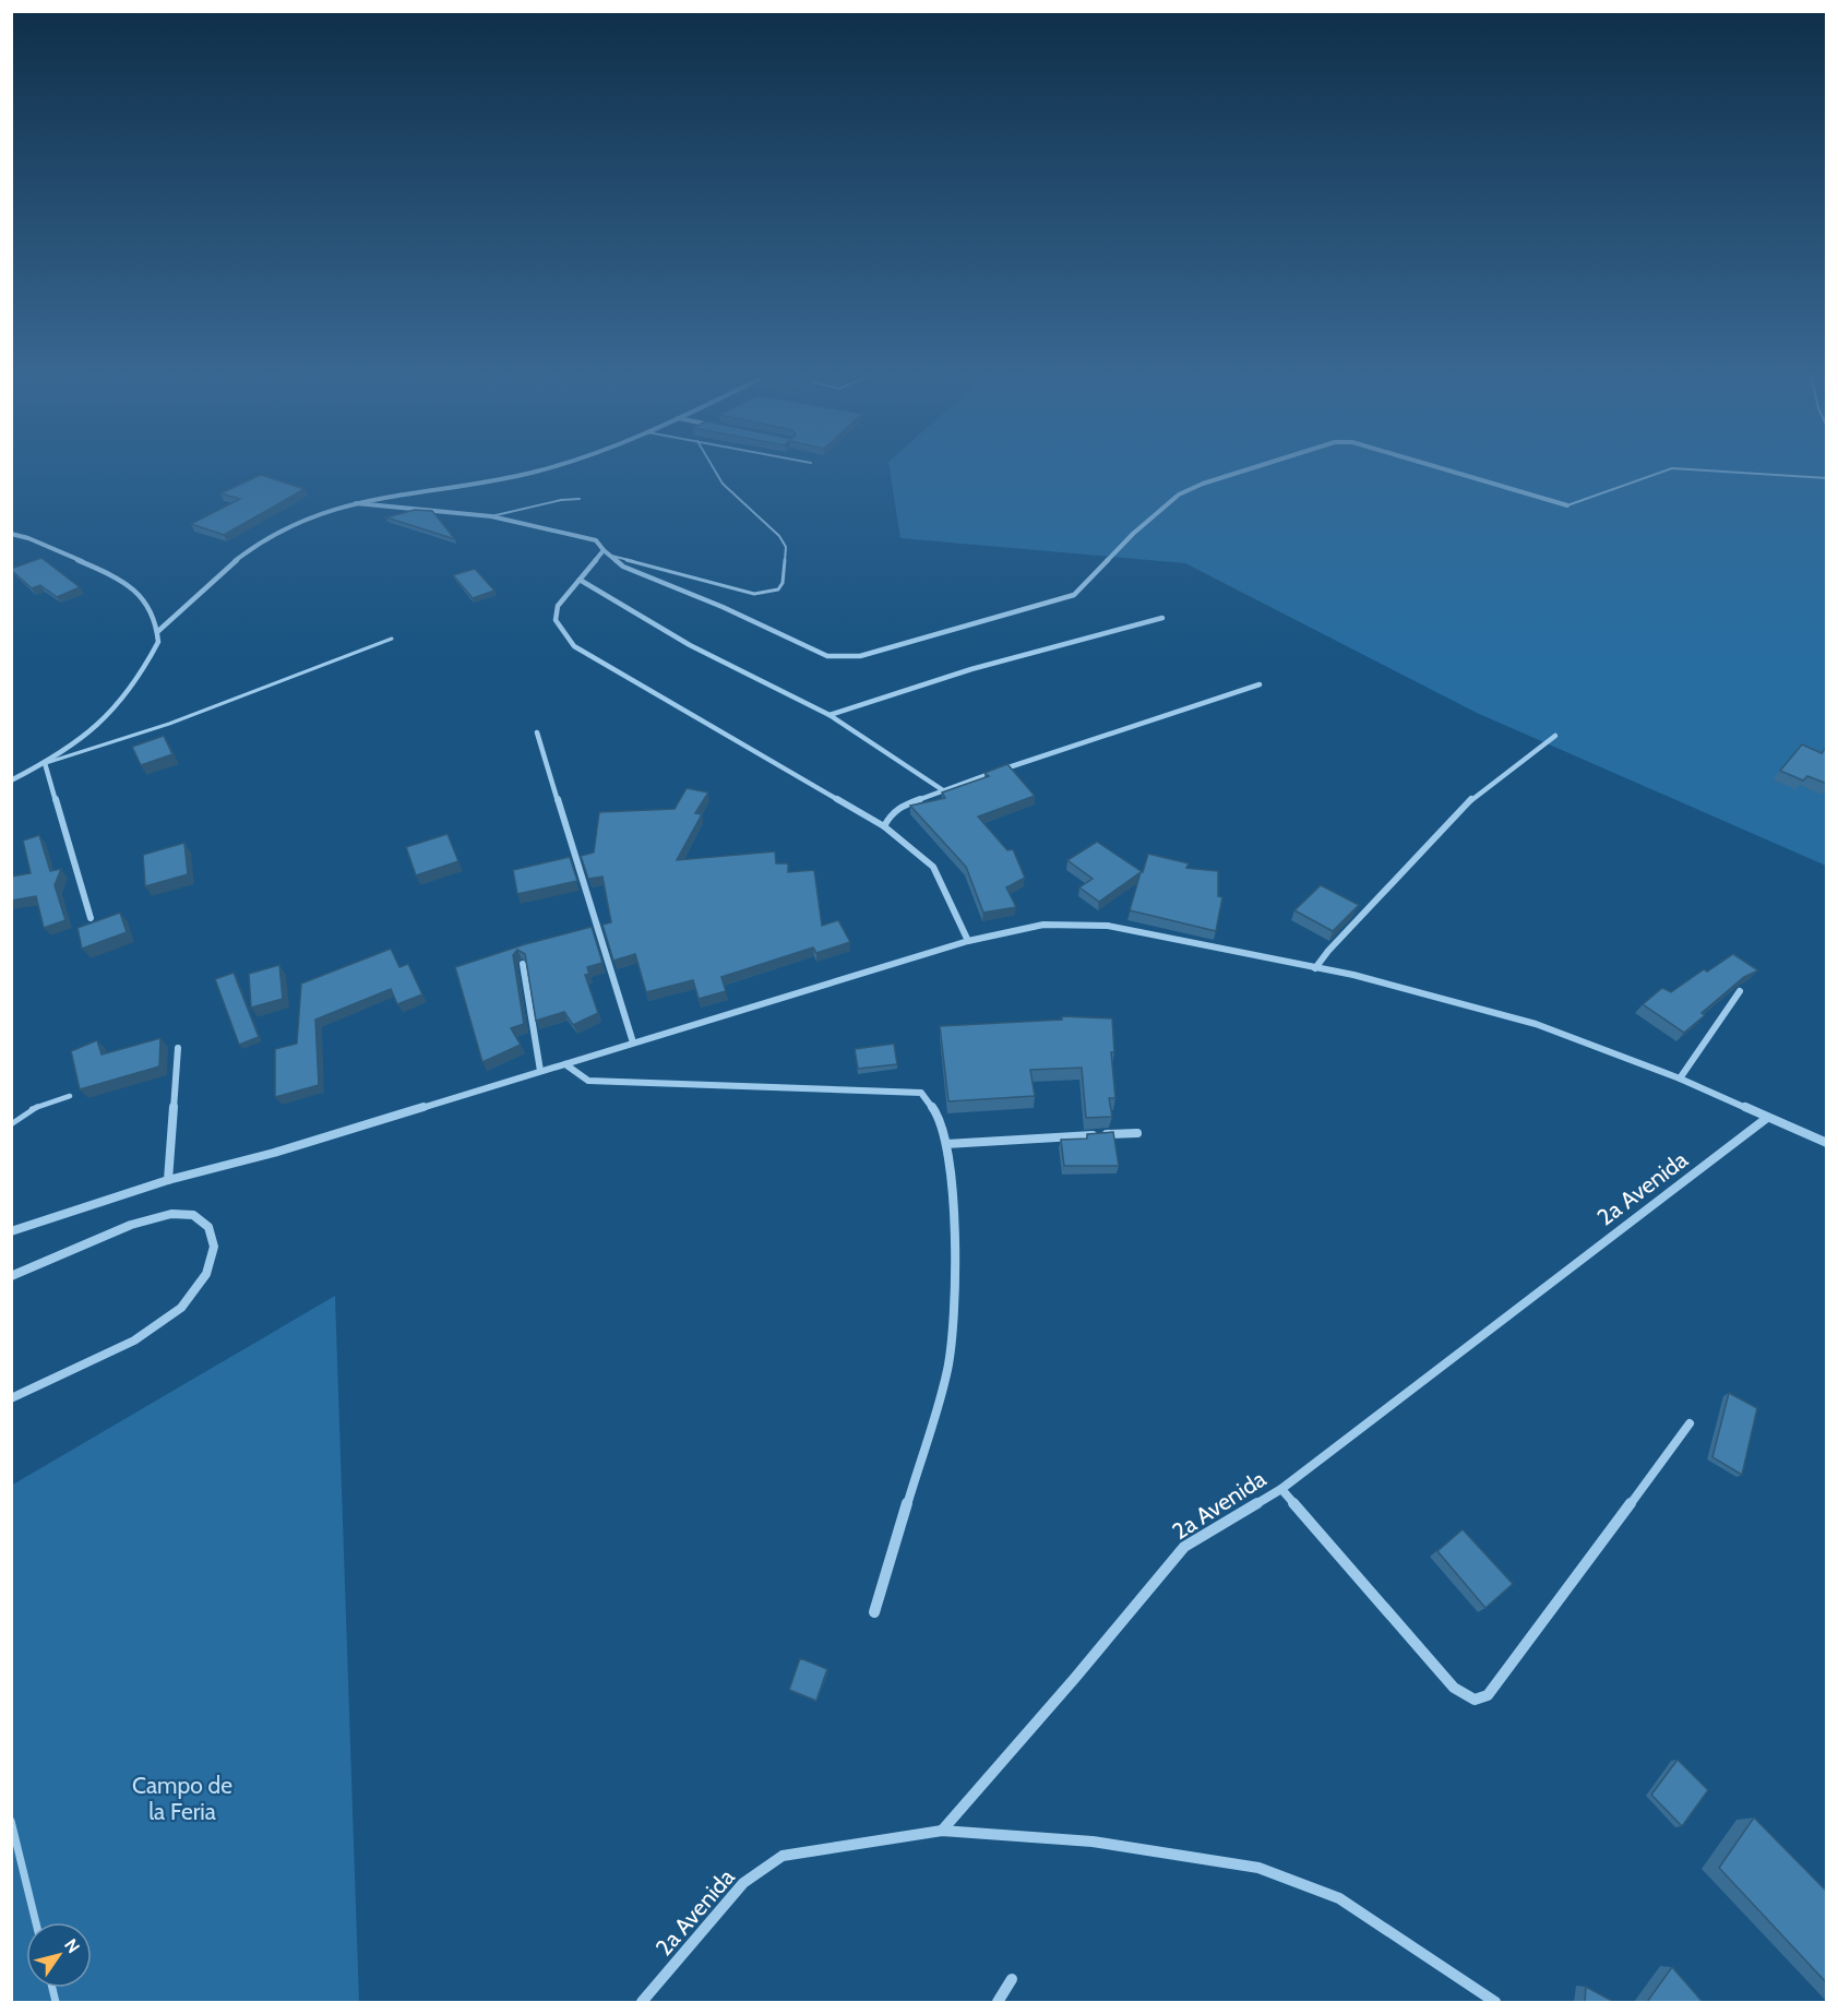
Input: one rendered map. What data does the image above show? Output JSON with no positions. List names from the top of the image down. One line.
{"streets":{"street":["2a Avenida"]},"parks":["Campo de la Feria"],"north":"top right"}
